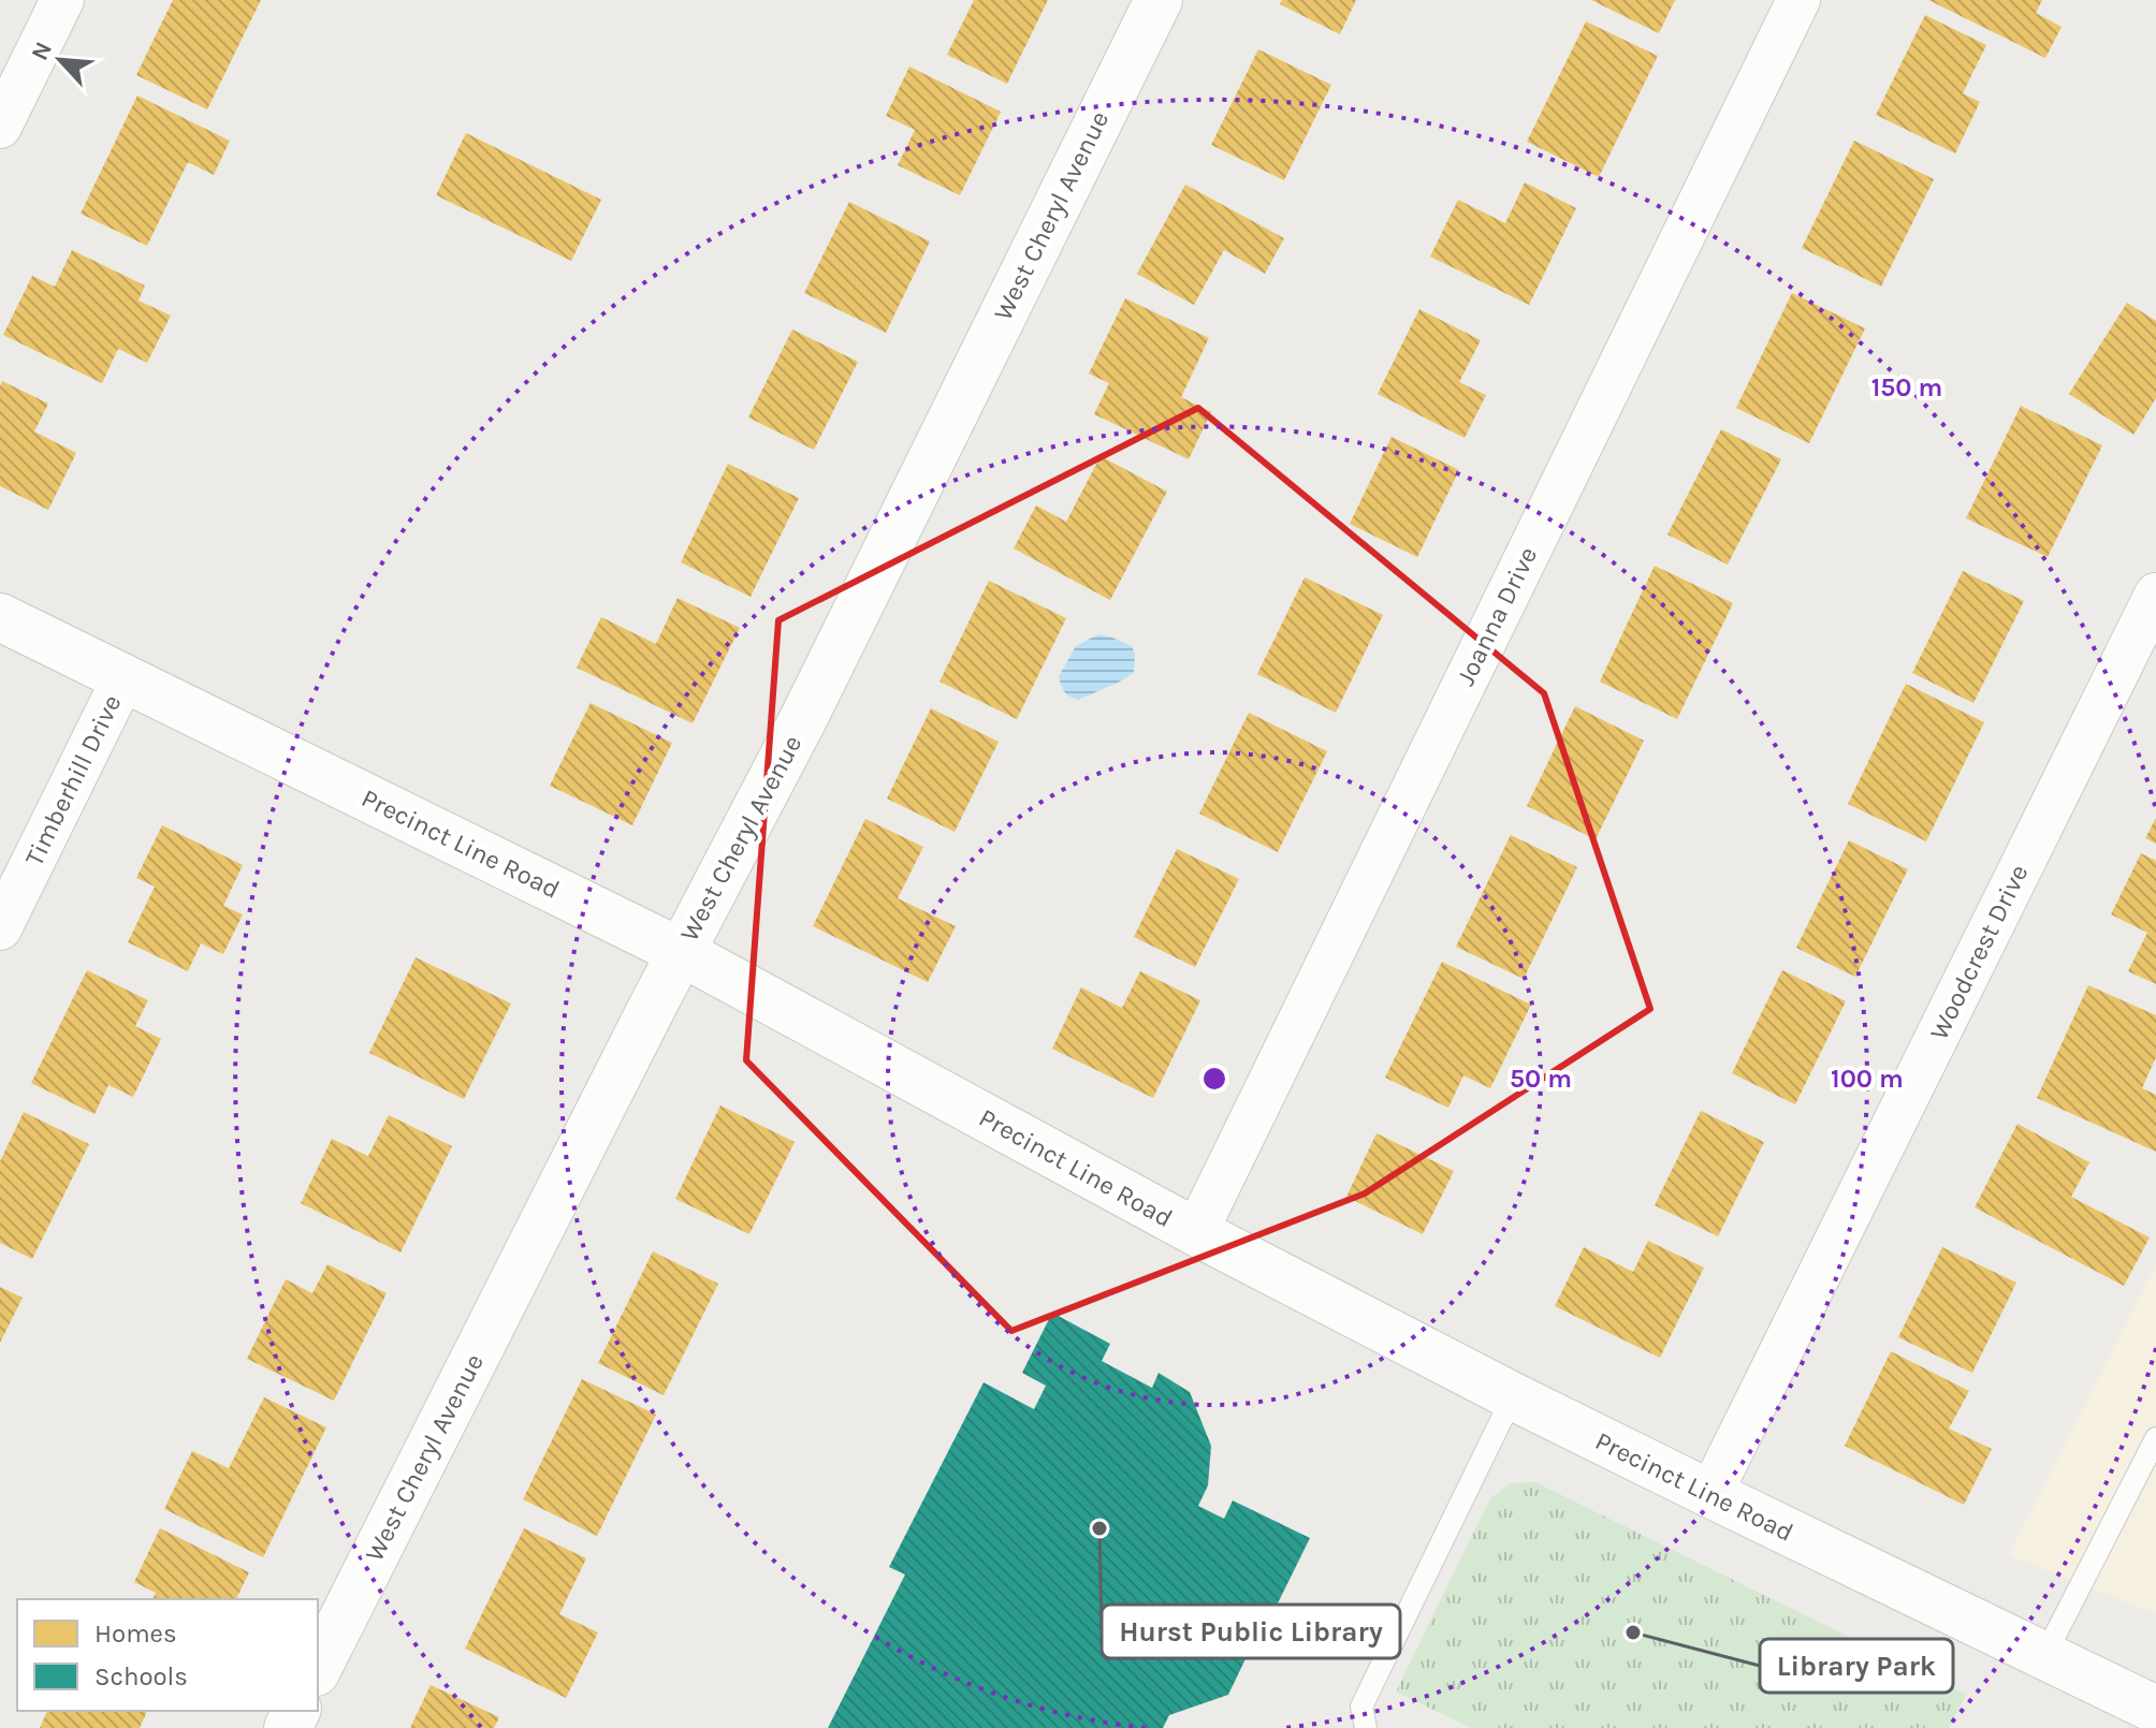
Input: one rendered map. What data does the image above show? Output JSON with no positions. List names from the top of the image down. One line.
{"streets":{"main road":["West Cheryl Avenue","Precinct Line Road"],"street":["Joanna Drive","Timberhill Drive","Woodcrest Drive"]},"crossings":[["West Cheryl Avenue","Precinct Line Road"],["Joanna Drive","Precinct Line Road"],["Timberhill Drive","Precinct Line Road"],["Precinct Line Road","Woodcrest Drive"]],"places":["Hurst Public Library","Library Park"],"legend":["Homes","Schools"],"north":"top left","rings":["150 m","50 m","100 m"]}
